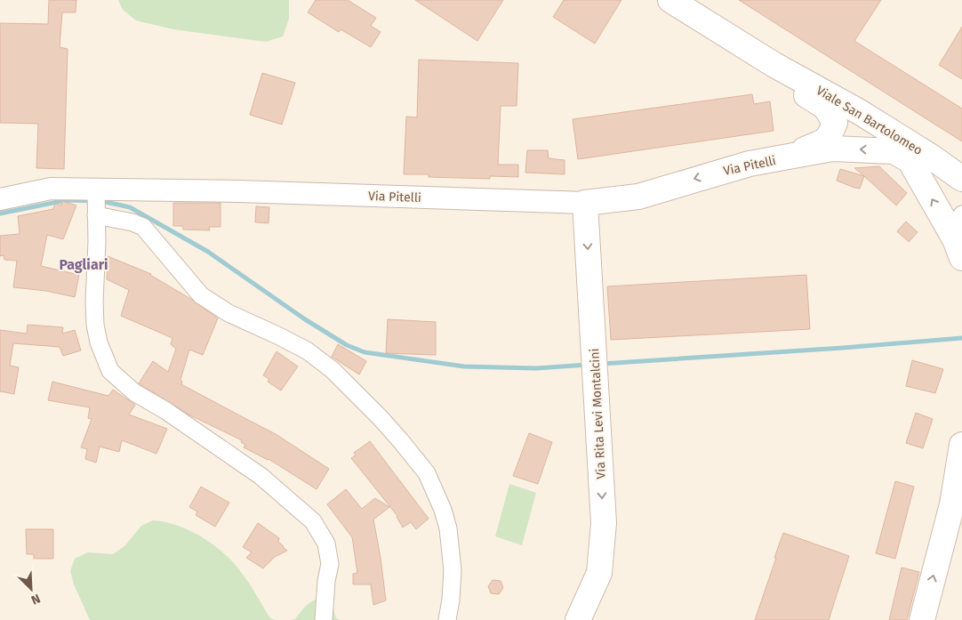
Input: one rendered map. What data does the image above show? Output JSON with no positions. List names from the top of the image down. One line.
{"streets":{"main road":["Viale San Bartolomeo","Via Pitelli","Via Rita Levi Montalcini"]},"crossings":[["Viale San Bartolomeo","Via Pitelli"],["Via Pitelli","Via Rita Levi Montalcini"]],"one_way":["Via Rita Levi Montalcini"],"districts":["Pagliari"],"north":"bottom right"}
